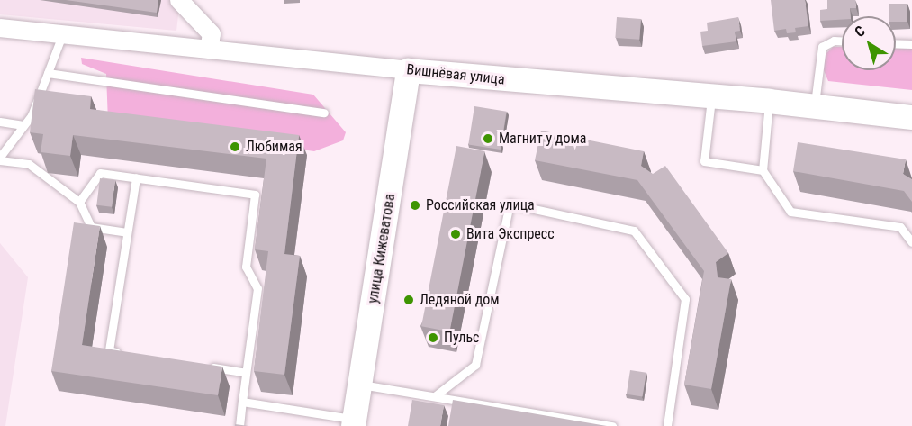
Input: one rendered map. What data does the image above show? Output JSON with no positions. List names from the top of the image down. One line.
{"streets":{"main road":["Вишнёвая улица","улица Кижеватова"]},"crossings":[["Вишнёвая улица","улица Кижеватова"]],"places":["Магнит у дома","Любимая","Российская улица","Вита Экспресс","Ледяной дом","Пульс"],"north":"top left"}
